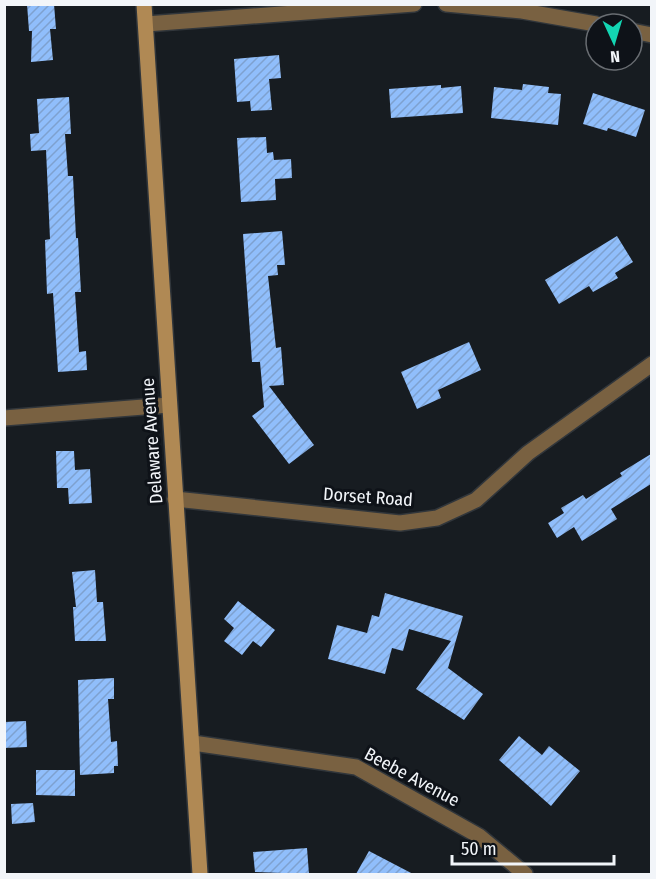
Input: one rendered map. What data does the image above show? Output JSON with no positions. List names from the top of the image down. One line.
{"streets":{"street":["Delaware Avenue","Dorset Road","Beebe Avenue"]},"crossings":[["Delaware Avenue","Dorset Road"],["Delaware Avenue","Beebe Avenue"]],"scale_bar":"50 m","north":"bottom"}
